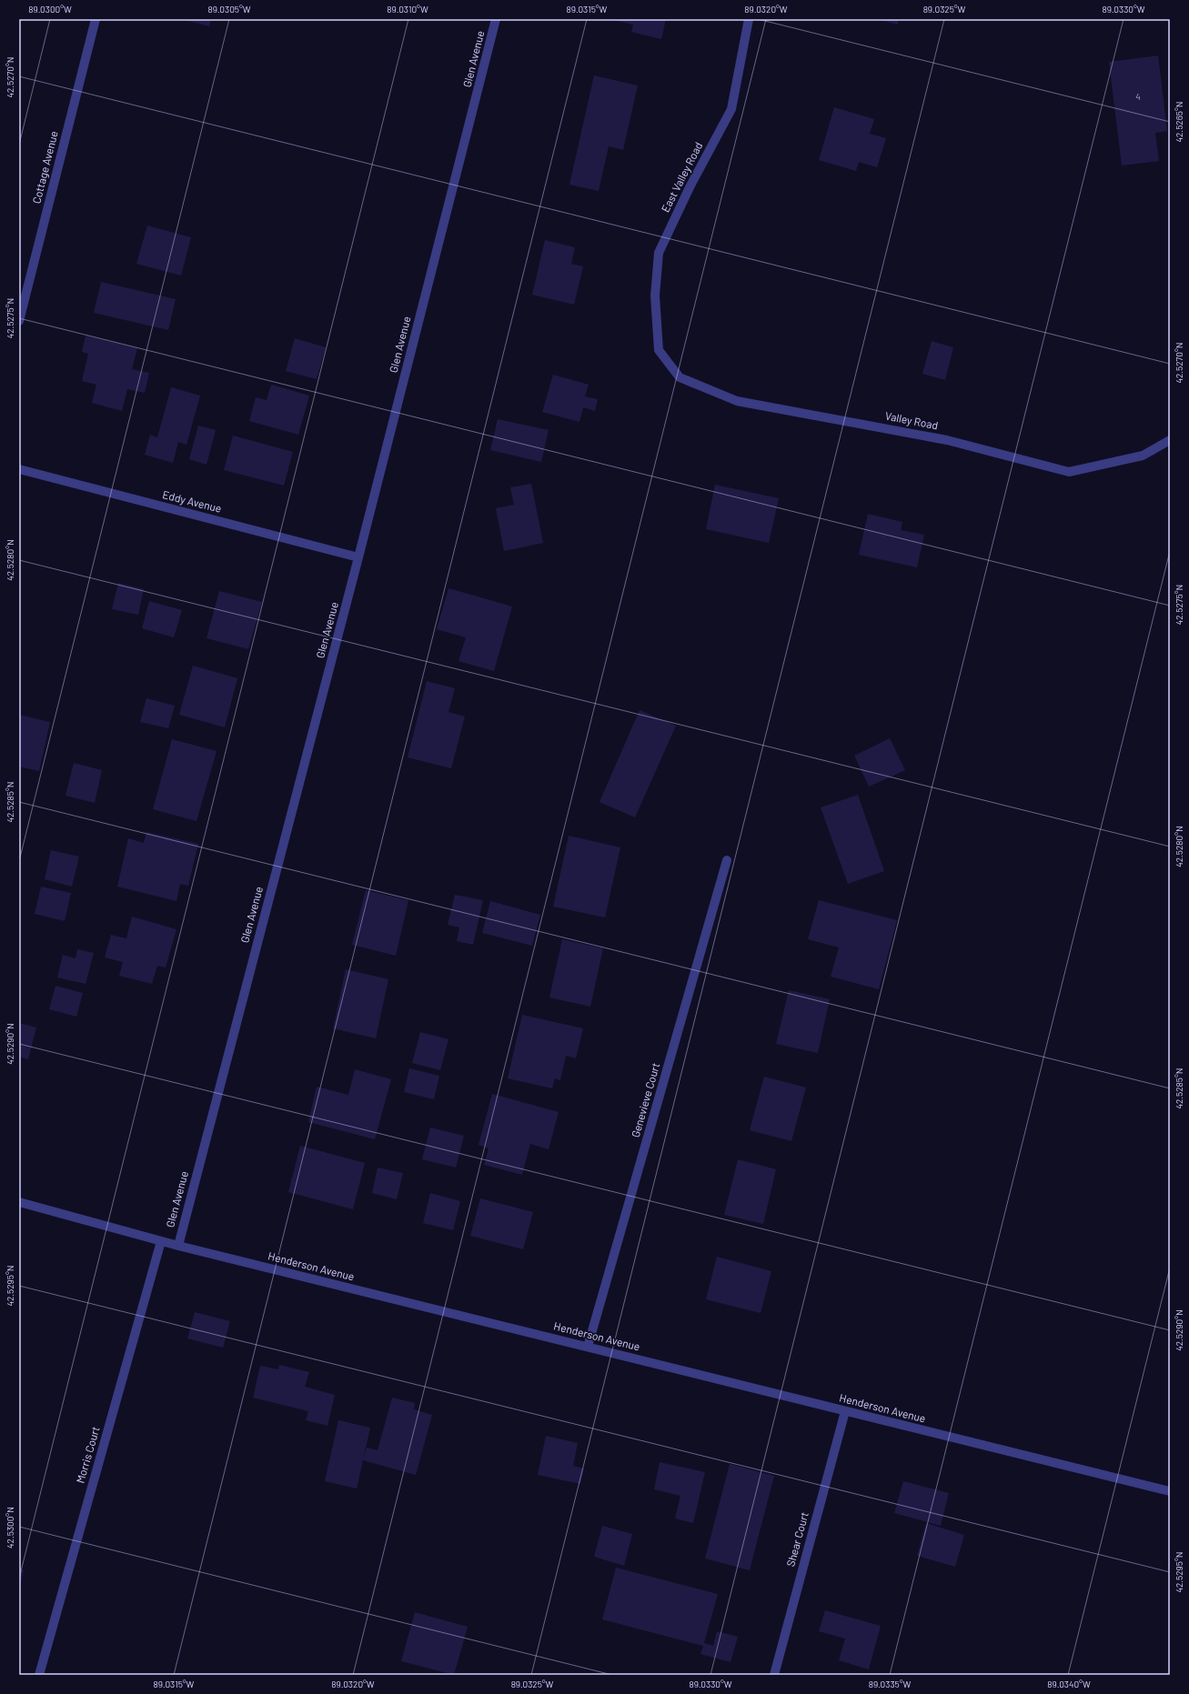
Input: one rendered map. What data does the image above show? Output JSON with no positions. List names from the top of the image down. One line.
{"streets":{"street":["Glen Avenue","Cottage Avenue","East Valley Road","Valley Road","Eddy Avenue","Genevieve Court","Henderson Avenue","Morris Court","Shear Court"]},"crossings":[["Glen Avenue","Eddy Avenue"],["Glen Avenue","Henderson Avenue"],["East Valley Road","Valley Road"],["Genevieve Court","Henderson Avenue"],["Henderson Avenue","Morris Court"],["Henderson Avenue","Shear Court"]],"house_numbers":["4"],"coordinates":["89.0300°W","89.0305°W","89.0310°W","89.0315°W","89.0320°W","89.0325°W","89.0330°W","42.5270°N","42.5265°N","42.5275°N","42.5280°N","42.5285°N","42.5290°N","42.5295°N","42.5300°N","89.0335°W","89.0340°W"]}
